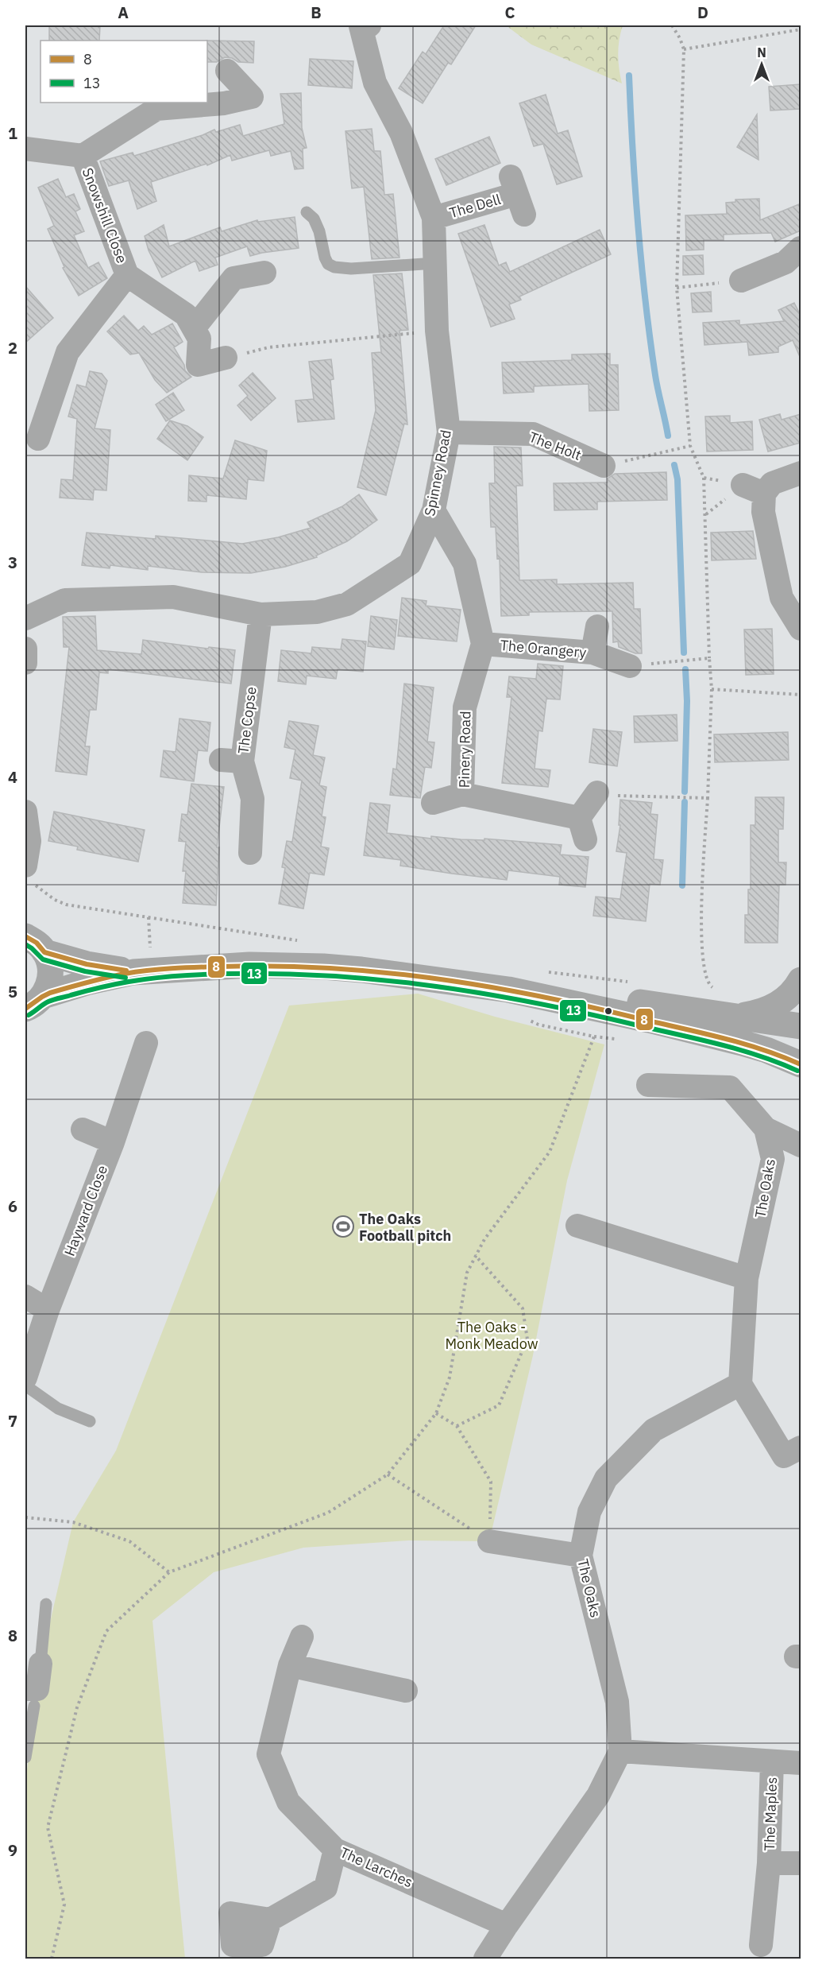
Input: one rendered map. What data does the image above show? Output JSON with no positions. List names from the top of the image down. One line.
{"streets":{"street":["The Dell","Snowshill Close","The Holt","Spinney Road","The Orangery","The Copse","Pinery Road","The Oaks","Hayward Close","The Maples","The Larches"]},"crossings":[["The Dell","Spinney Road"],["The Holt","Spinney Road"],["Spinney Road","The Copse"],["Spinney Road","Pinery Road"],["The Orangery","Pinery Road"]],"parks":["The Oaks - Monk Meadow"],"places":{"sports":["The Oaks Football pitch"]},"lines":["transit line 8","transit line 13"],"legend":["8","13"],"north":"top","grid":{"columns":["A","B","C","D"],"rows":["1","2","3","4","5","6","7","8","9"]}}
